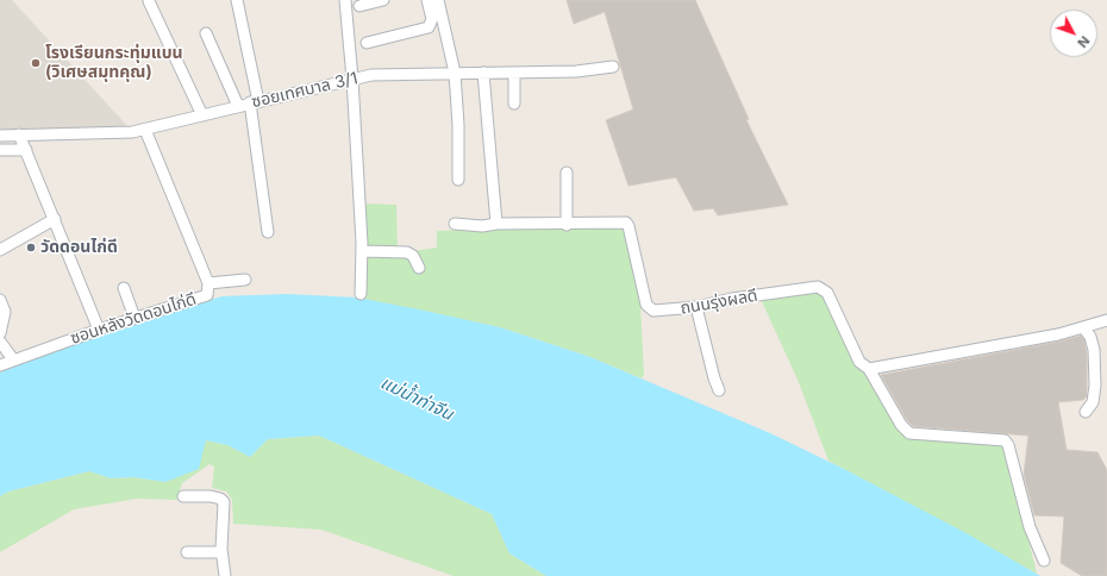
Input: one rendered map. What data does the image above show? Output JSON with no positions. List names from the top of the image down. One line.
{"streets":{"street":["ซอยเทศบาล 3/1","ถนนรุ่งผลดี","ซอนหลังวัดดอนไก่ดี"]},"crossings":[["ซอยเทศบาล 3/1","ซอนหลังวัดดอนไก่ดี"]],"water":["แม่น้ำท่าจีน"],"places":["โรงเรียนกระทุ่มแบน (วิเศษสมุทคุณ)","วัดดอนไก่ดี"],"north":"bottom right"}
